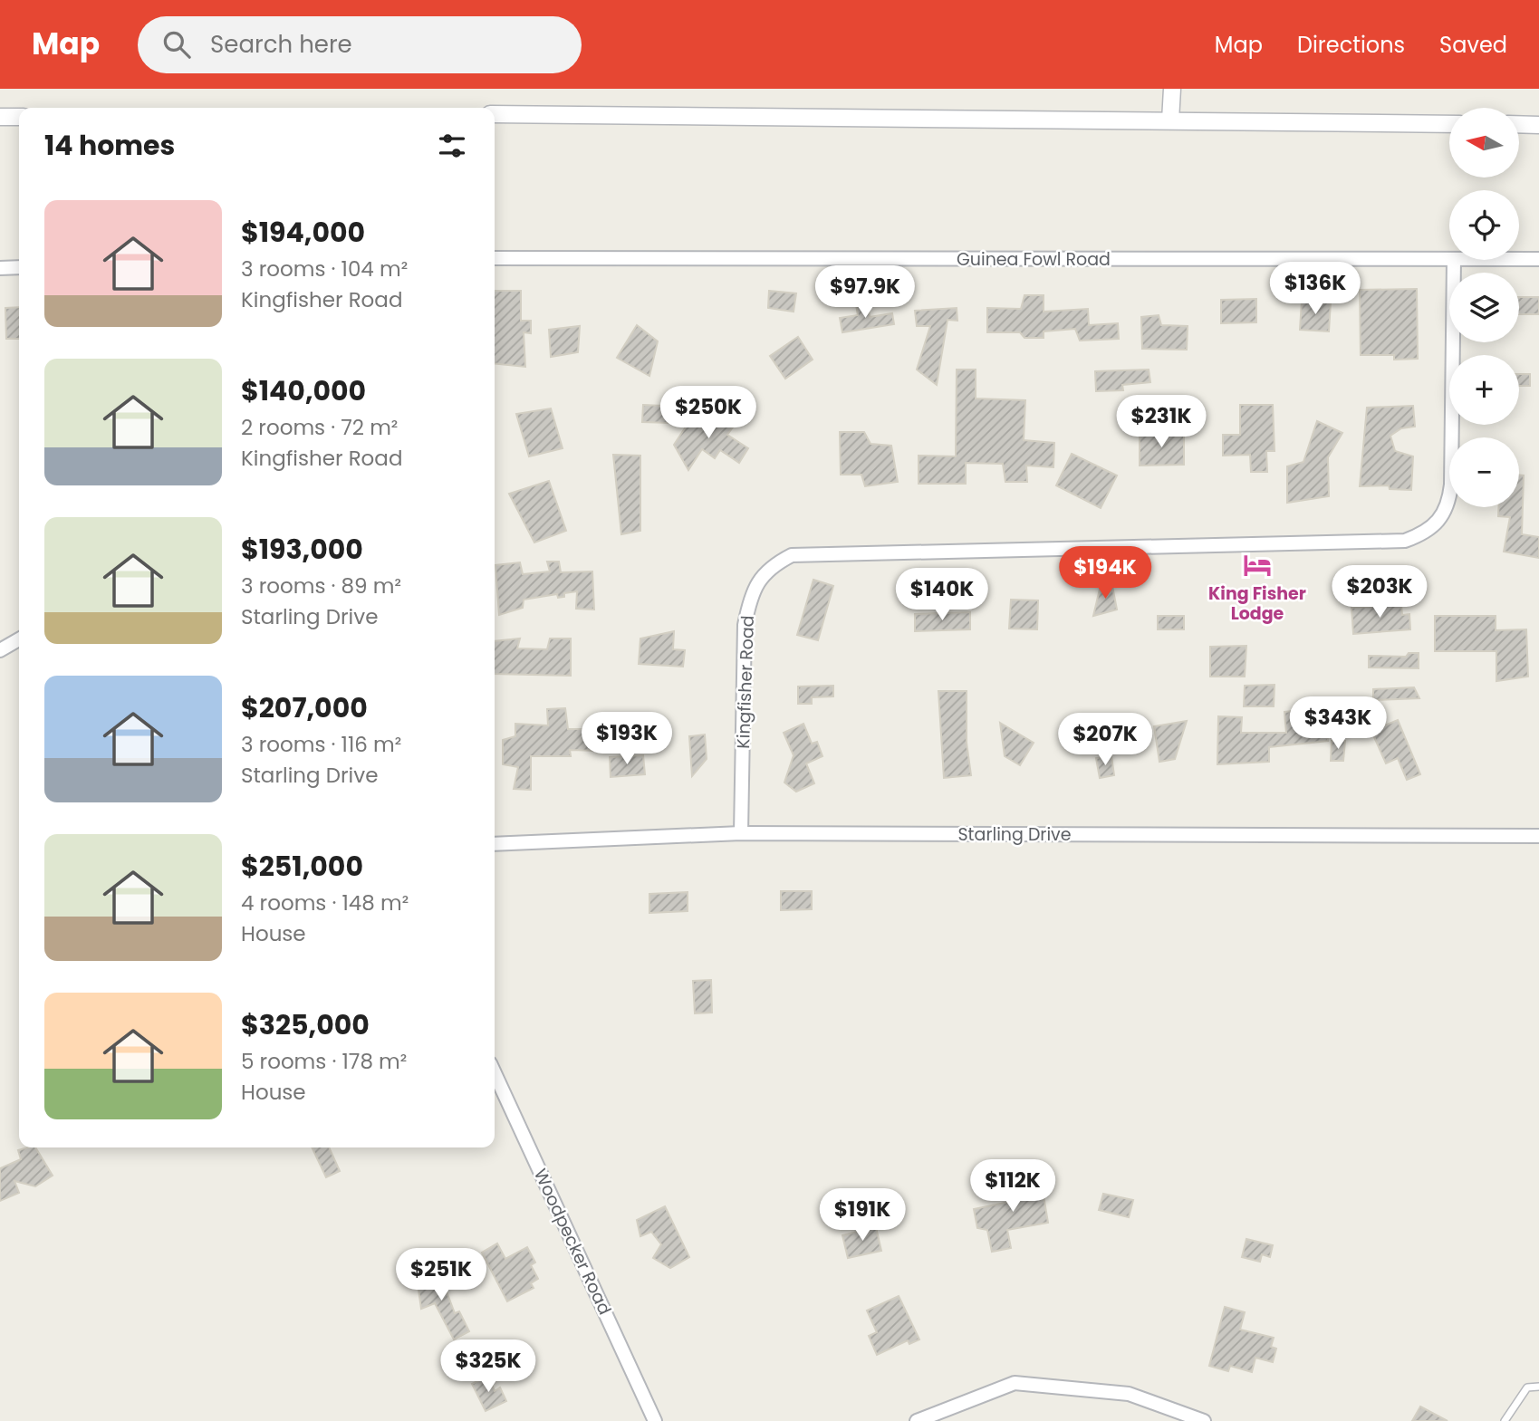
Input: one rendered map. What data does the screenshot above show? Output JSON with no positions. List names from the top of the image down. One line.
{"streets":{"street":["Guinea Fowl Road","Kingfisher Road","Starling Drive","Woodpecker Road"]},"crossings":[["Kingfisher Road","Starling Drive"]],"places":{"hotel":["King Fisher Lodge"]},"north":"left","page":{"header":"Map","search":"Search here","nav":["Map","Directions","Saved"],"map_buttons":["+","−"],"heading":"14 homes","list":[{"name":"$194,000","note":"3 rooms · 104 m² · Kingfisher Road"},{"name":"$140,000","note":"2 rooms · 72 m² · Kingfisher Road"},{"name":"$193,000","note":"3 rooms · 89 m² · Starling Drive"},{"name":"$207,000","note":"3 rooms · 116 m² · Starling Drive"},{"name":"$251,000","note":"4 rooms · 148 m² · House"},{"name":"$325,000","note":"5 rooms · 178 m² · House"}],"price":["$136K","$97.9K","$250K","$231K","$194K","$203K","$140K","$343K","$193K","$207K","$112K","$191K","$251K","$325K"]}}
